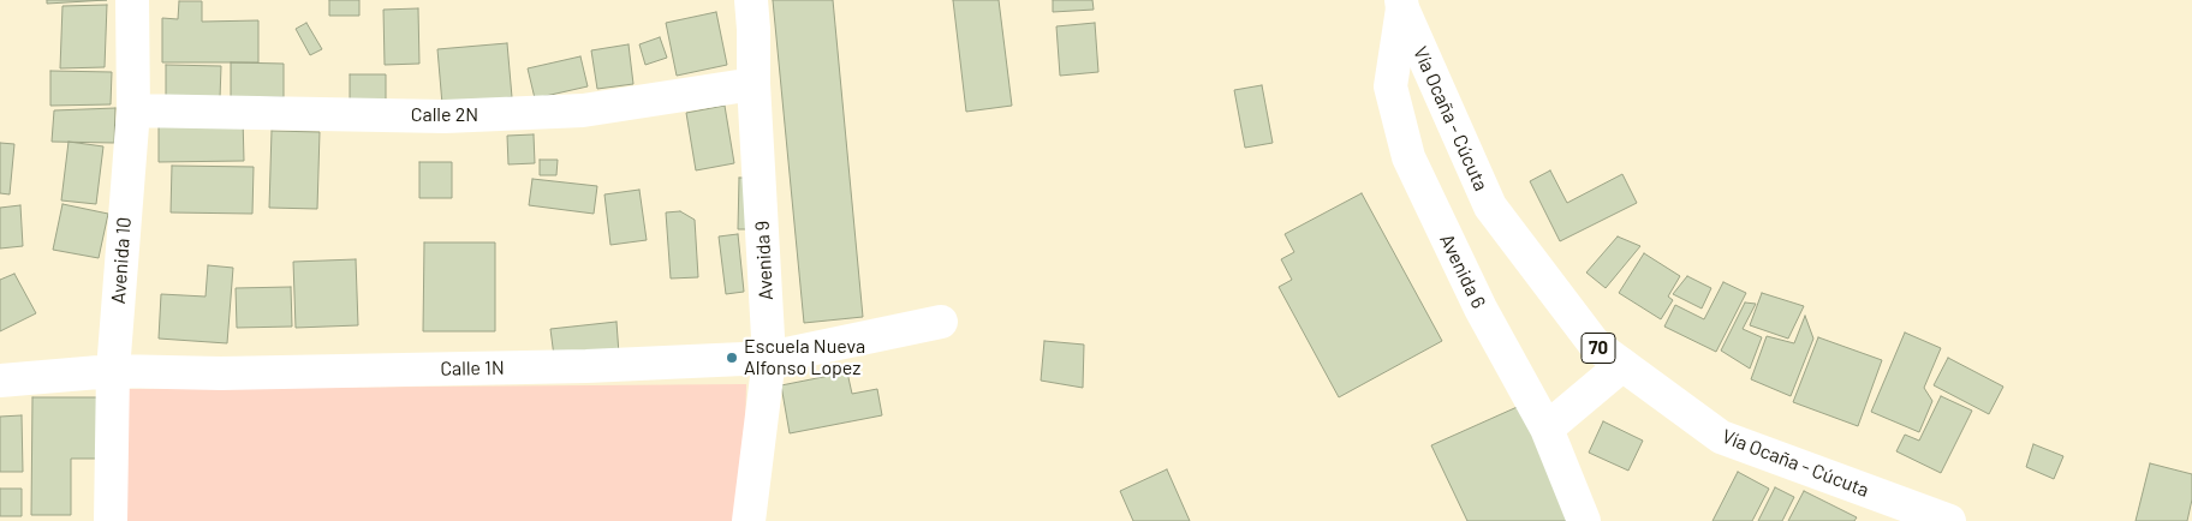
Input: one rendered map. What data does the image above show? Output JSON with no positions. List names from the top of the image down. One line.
{"streets":{"street":["Calle 2N","Vía Ocaña - Cúcuta","Avenida 10","Avenida 9","Avenida 6","70","Calle 1N"]},"crossings":[["Calle 2N","Avenida 10"],["Calle 2N","Avenida 9"],["Vía Ocaña - Cúcuta","Avenida 6"],["Avenida 10","Calle 1N"],["Avenida 9","Calle 1N"]],"places":["Escuela Nueva Alfonso Lopez"]}
